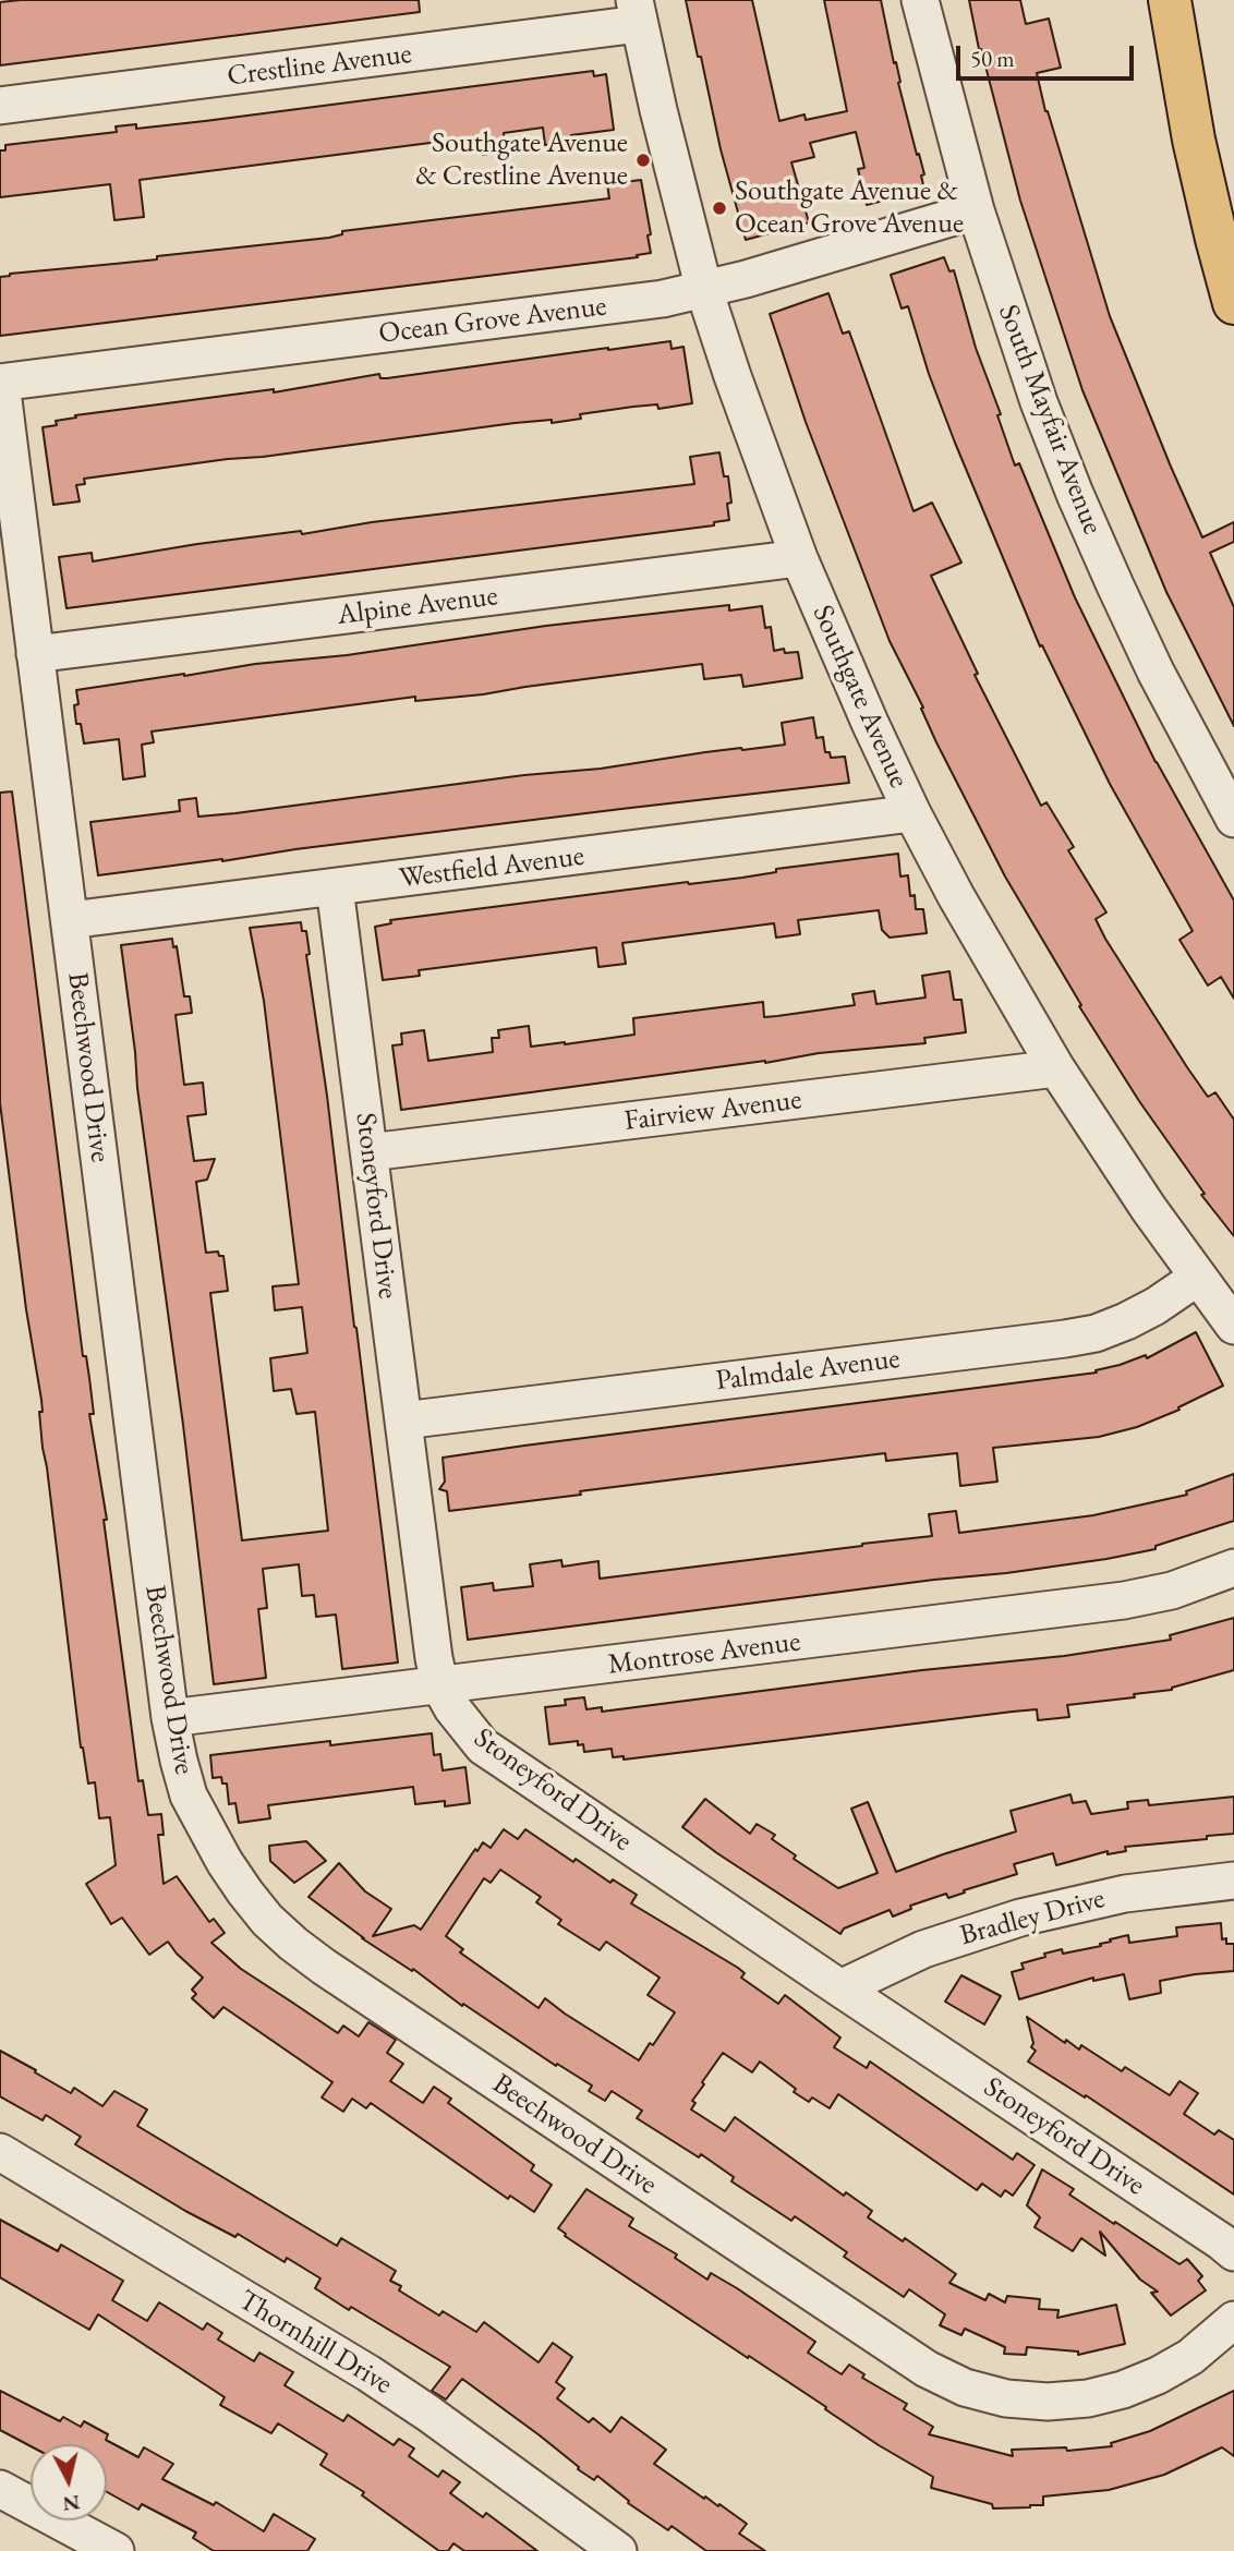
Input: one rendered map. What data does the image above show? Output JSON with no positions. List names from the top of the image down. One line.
{"streets":{"street":["Crestline Avenue","Ocean Grove Avenue","South Mayfair Avenue","Alpine Avenue","Southgate Avenue","Westfield Avenue","Beechwood Drive","Fairview Avenue","Stoneyford Drive","Palmdale Avenue","Montrose Avenue","Bradley Drive","Thornhill Drive"]},"crossings":[["Crestline Avenue","Southgate Avenue"],["Ocean Grove Avenue","South Mayfair Avenue"],["Ocean Grove Avenue","Southgate Avenue"],["Ocean Grove Avenue","Beechwood Drive"],["Alpine Avenue","Southgate Avenue"],["Alpine Avenue","Beechwood Drive"],["Southgate Avenue","Westfield Avenue"],["Southgate Avenue","Fairview Avenue"],["Southgate Avenue","Palmdale Avenue"],["Westfield Avenue","Beechwood Drive"],["Westfield Avenue","Stoneyford Drive"],["Beechwood Drive","Montrose Avenue"],["Fairview Avenue","Stoneyford Drive"],["Stoneyford Drive","Palmdale Avenue"],["Stoneyford Drive","Montrose Avenue"],["Stoneyford Drive","Bradley Drive"]],"places":["Southgate Avenue & Crestline Avenue","Southgate Avenue & Ocean Grove Avenue"],"scale_bar":"50 m","north":"bottom"}
